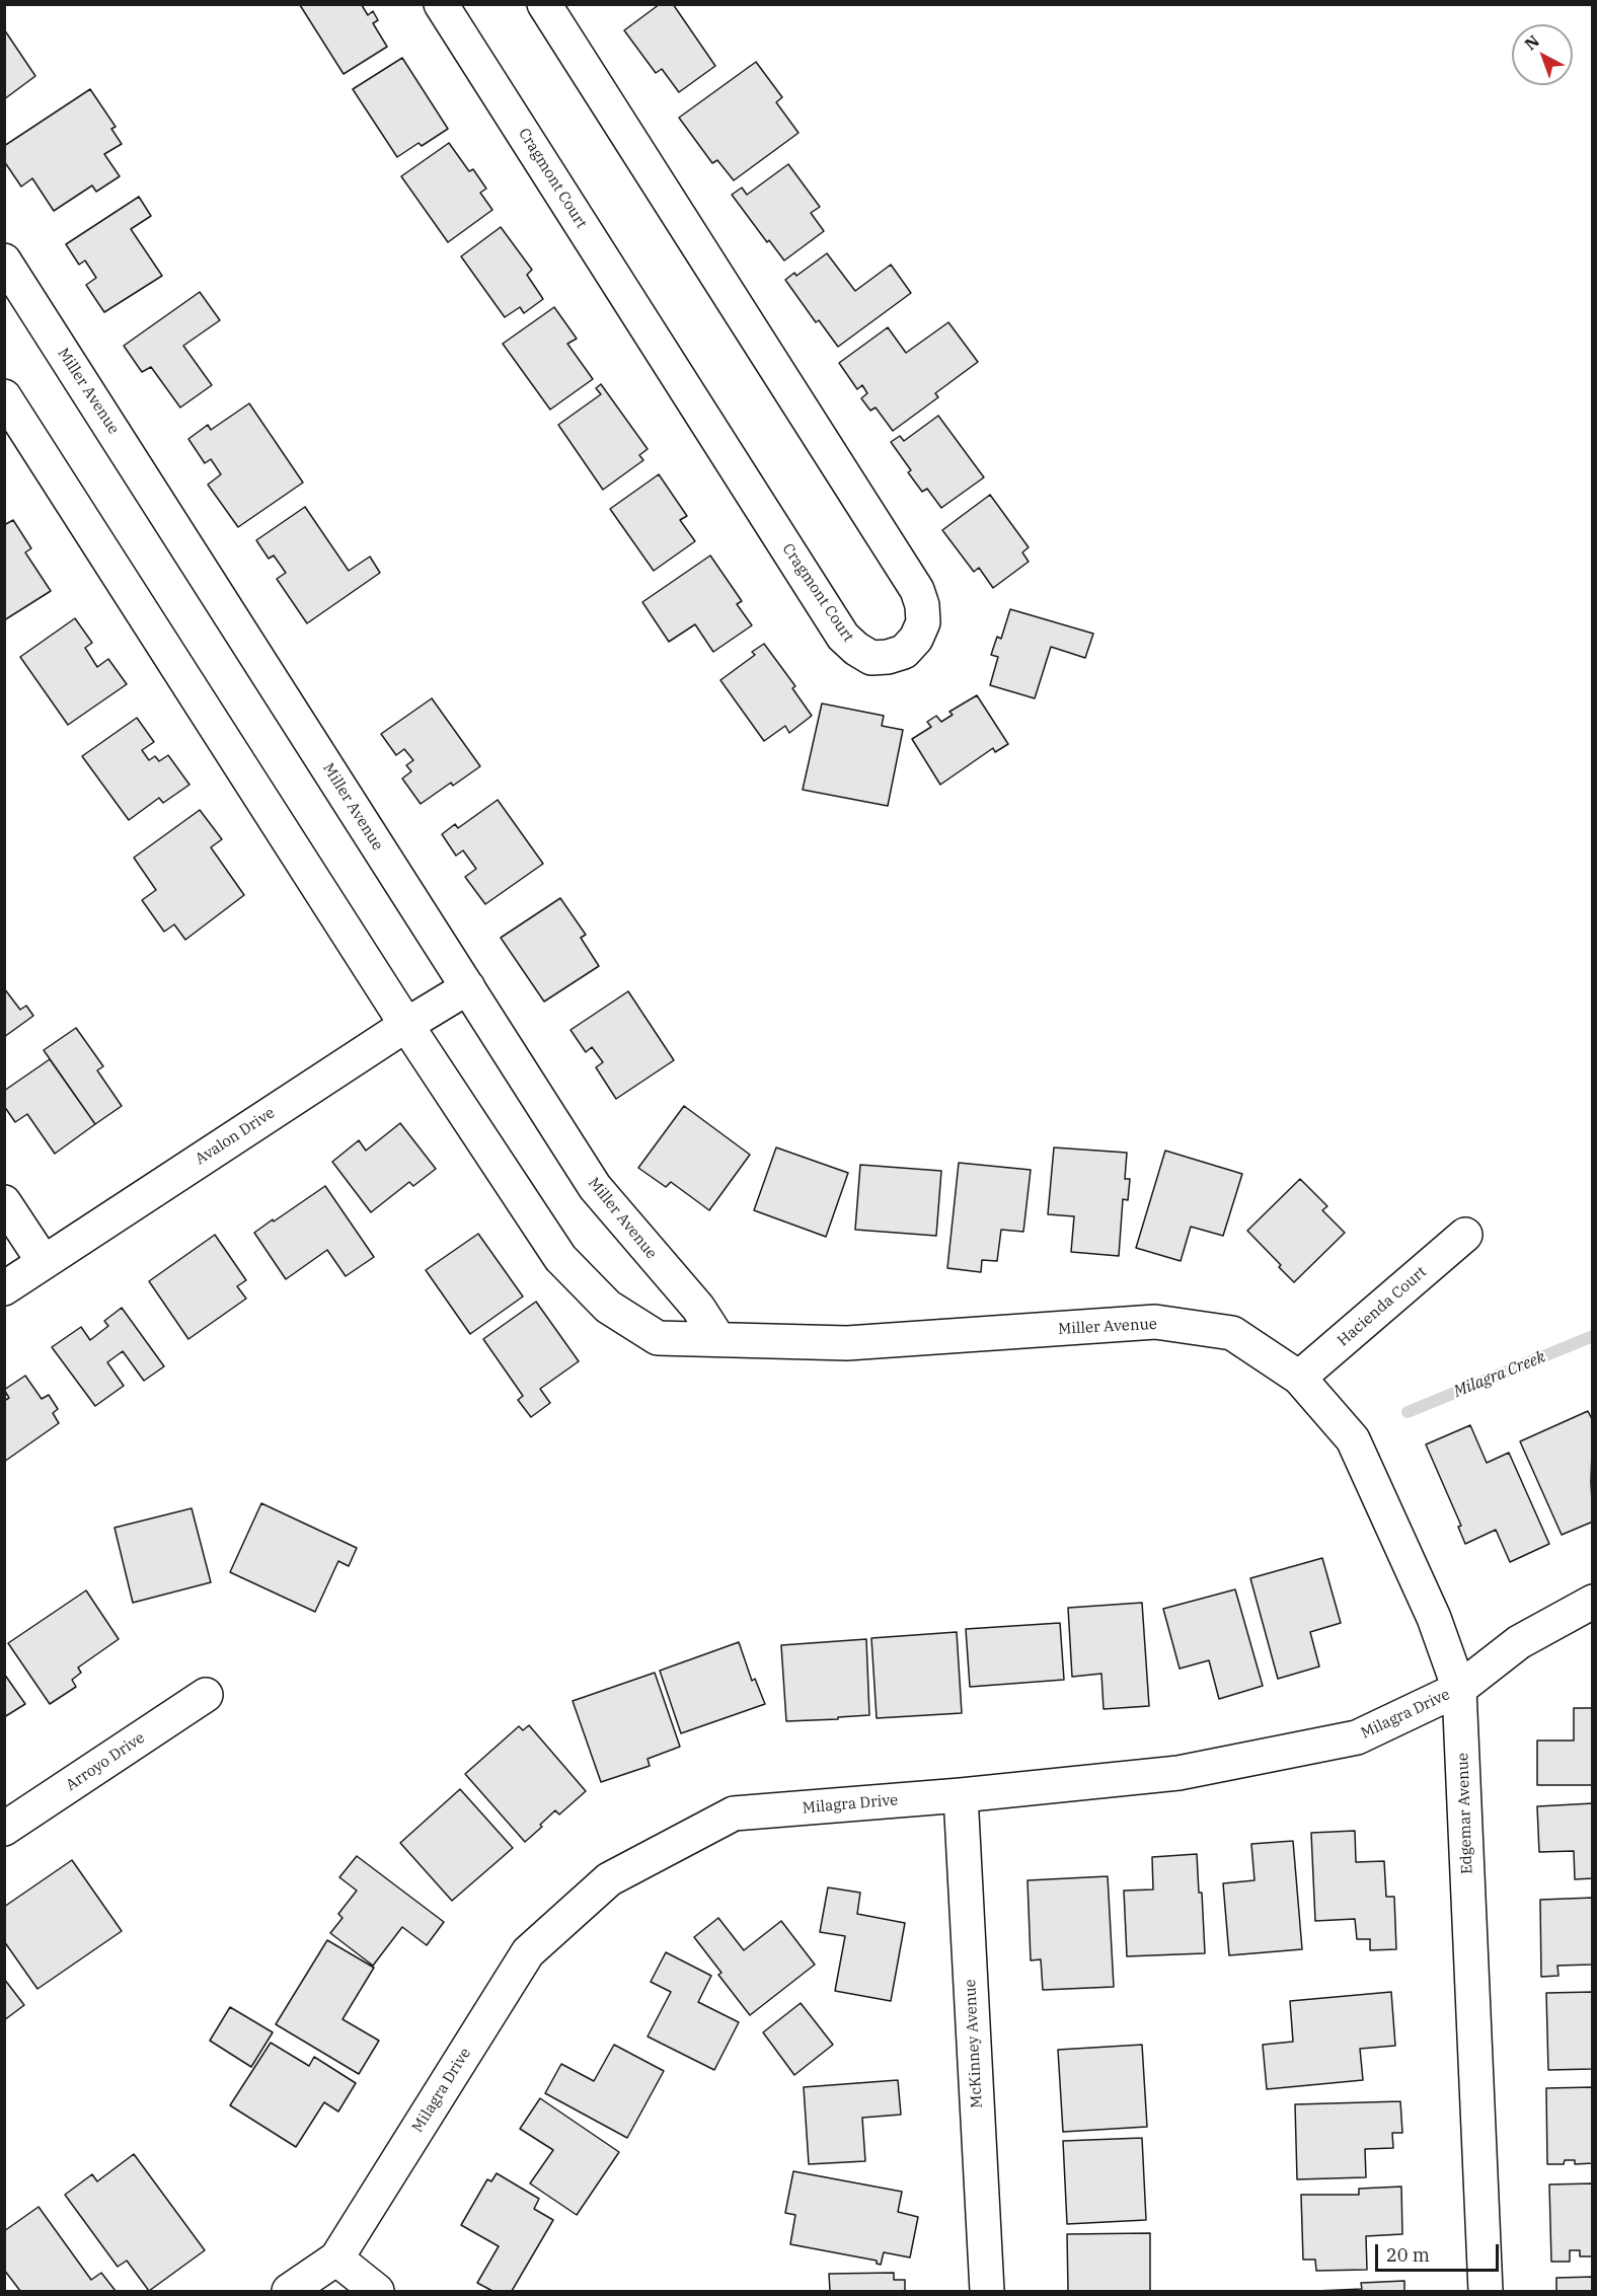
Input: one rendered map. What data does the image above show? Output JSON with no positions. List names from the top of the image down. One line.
{"streets":{"street":["Cragmont Court","Miller Avenue","Avalon Drive","Hacienda Court","Milagra Drive","Arroyo Drive","Edgemar Avenue","McKinney Avenue"]},"crossings":[["Miller Avenue","Avalon Drive"],["Miller Avenue","Hacienda Court"],["Miller Avenue","Edgemar Avenue"],["Hacienda Court","Edgemar Avenue"],["Milagra Drive","Edgemar Avenue"],["Milagra Drive","McKinney Avenue"]],"water":["Milagra Creek"],"scale_bar":"20 m","north":"top left"}
